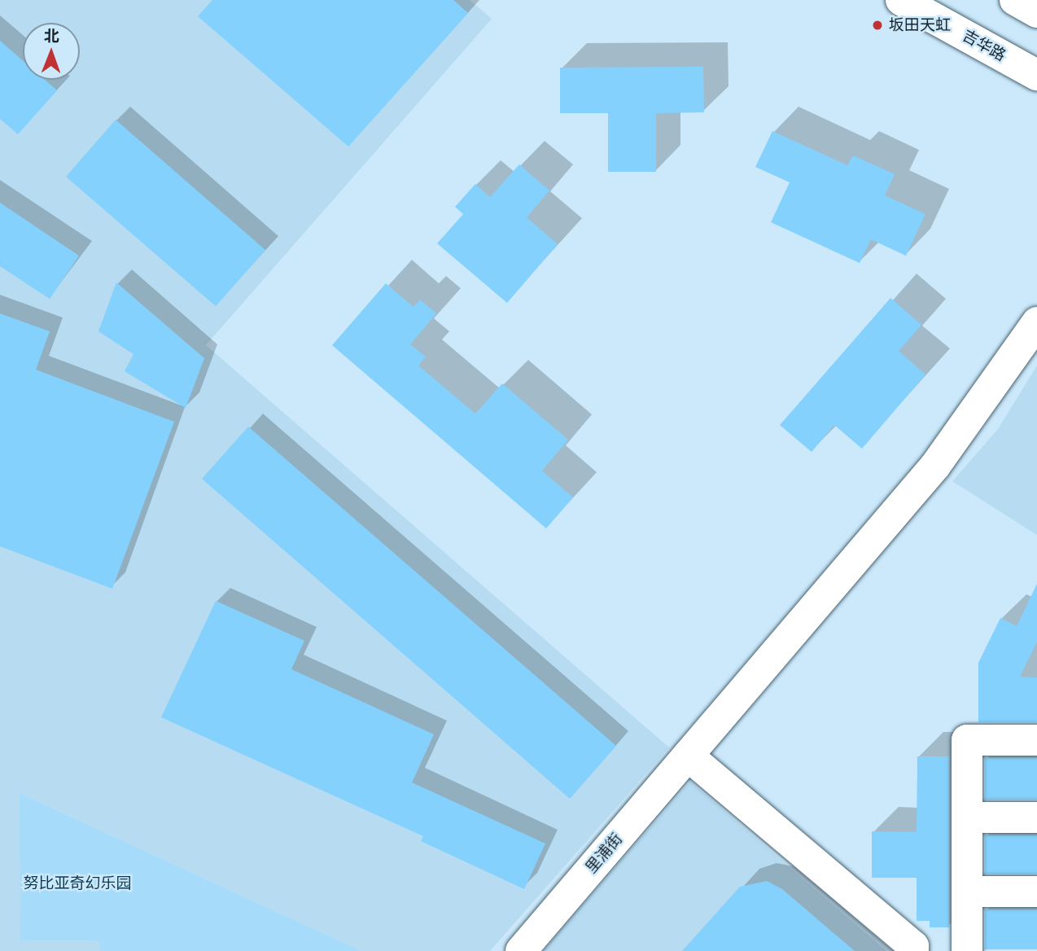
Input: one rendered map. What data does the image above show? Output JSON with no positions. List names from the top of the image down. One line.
{"streets":{"street":["吉华路","里浦街"]},"parks":["努比亚奇幻乐园"],"places":["坂田天虹"],"north":"top"}
